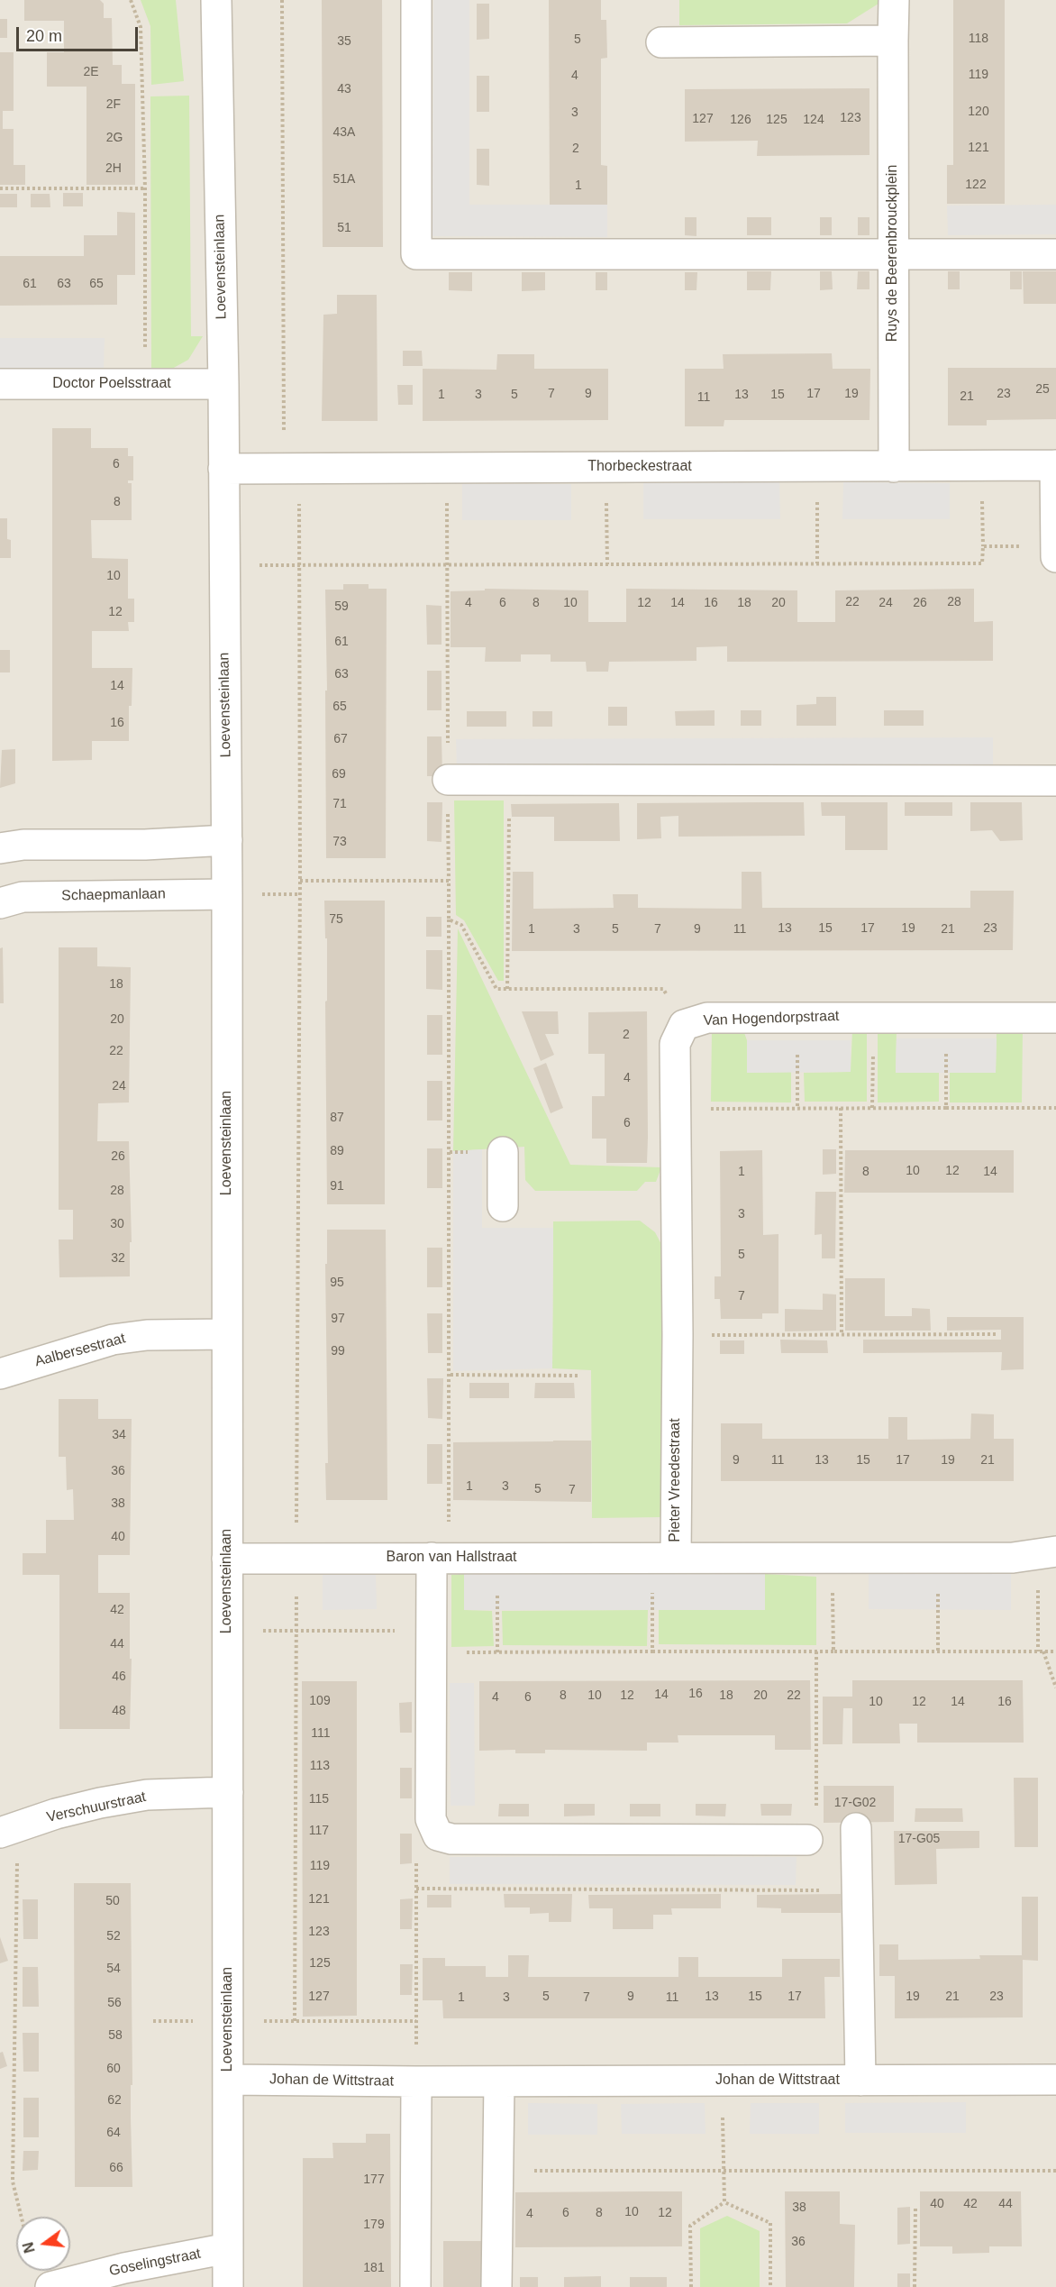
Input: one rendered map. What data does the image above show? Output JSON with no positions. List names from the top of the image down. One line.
{"streets":{"street":["Ruys de Beerenbrouckplein","Loevensteinlaan","Doctor Poelsstraat","Thorbeckestraat","Schaepmanlaan","Van Hogendorpstraat","Aalbersestraat","Pieter Vreedestraat","Baron van Hallstraat","Verschuurstraat","Johan de Wittstraat","Goselingstraat"]},"crossings":[["Ruys de Beerenbrouckplein","Thorbeckestraat"],["Loevensteinlaan","Doctor Poelsstraat"],["Loevensteinlaan","Thorbeckestraat"],["Loevensteinlaan","Schaepmanlaan"],["Loevensteinlaan","Aalbersestraat"],["Loevensteinlaan","Baron van Hallstraat"],["Loevensteinlaan","Verschuurstraat"],["Loevensteinlaan","Johan de Wittstraat"],["Loevensteinlaan","Goselingstraat"],["Van Hogendorpstraat","Pieter Vreedestraat"],["Pieter Vreedestraat","Baron van Hallstraat"]],"house_numbers":["118","5","35","2E","119","4","43","2F","120","3","123","127","126","125","124","43A","2G","121","2","2H","51A","122","1","51","61","63","65","25","7","9","17","19","23","1","3","5","13","15","21","11","6","8","10","22","28","4","6","8","10","12","14","16","18","20","24","26","59","12","61","63","14","65","16","67","69","71","73","75","13","15","17","19","23","1","3","5","7","9","11","21","18","20","2","22","4","24","87","6","89","26","10","12","1","8","14","91","28","3","30","5","32","95","7","97","99","34","9","11","13","15","17","19","21","36","1","3","5","7","38","40","42","44","46","16","14","8","10","12","18","20","22","4","6","109","10","12","14","16","48","111","113","115","17-G02","117","17-G05","119","121","50","123","52","125","54","127","5","9","13","15","17","19","21","23","1","3","7","11","56","58","60","62","64","66","177","40","42","44","38","10","6","8","12","4","179","36","181"],"scale_bar":"20 m","north":"left"}
